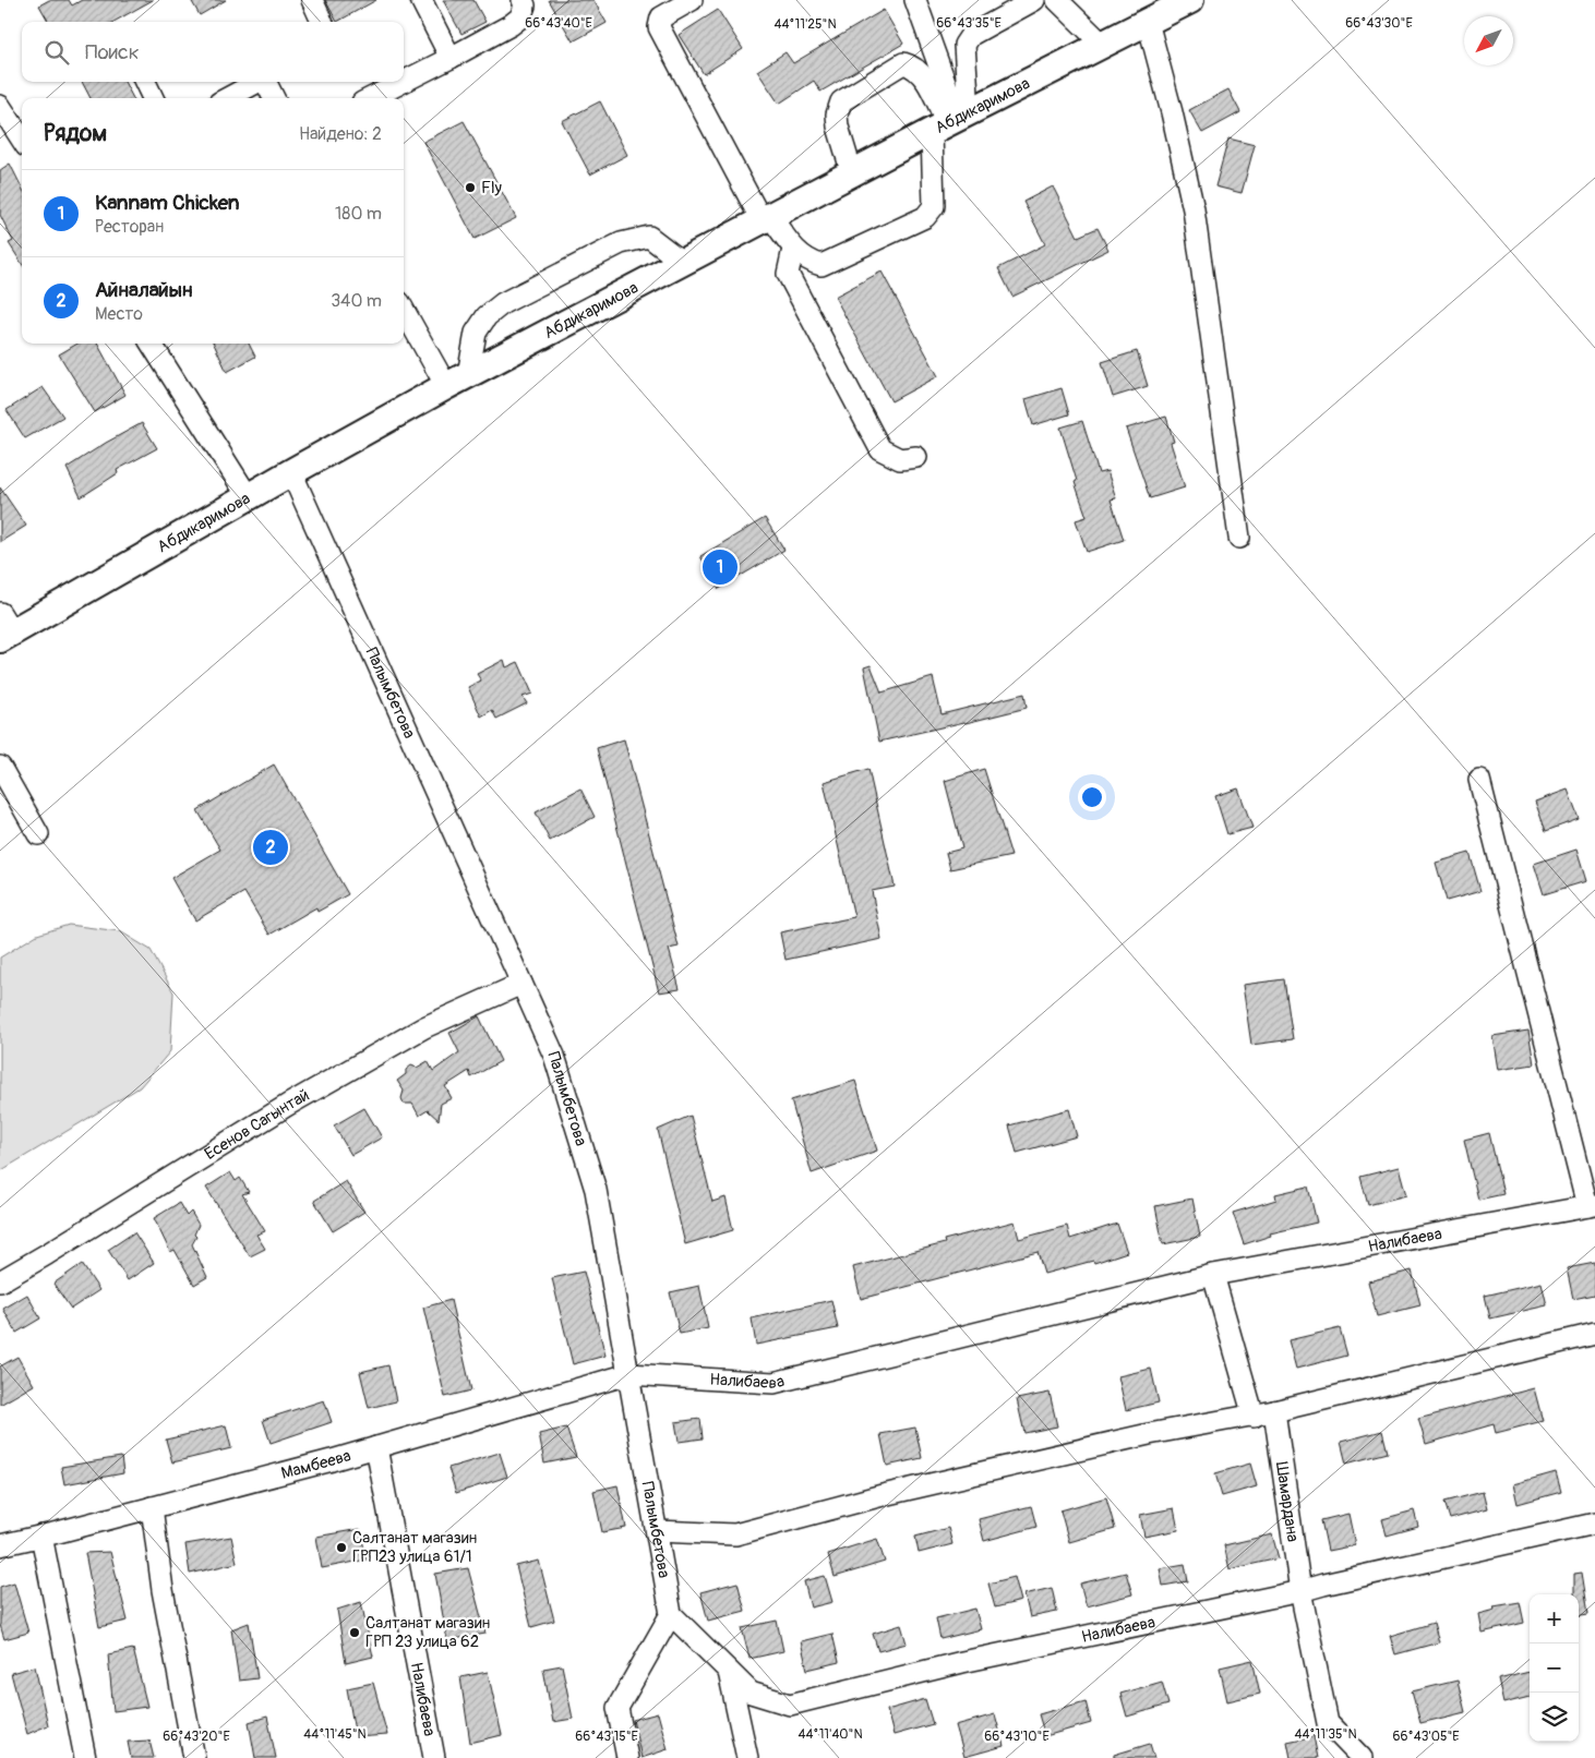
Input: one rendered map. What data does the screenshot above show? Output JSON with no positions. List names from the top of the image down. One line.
{"streets":{"main road":["Абдикаримова"],"street":["Палымбетова","Есенов Сагынтай","Налибаева","Мамбеева","Шамардана"]},"crossings":[["Абдикаримова","Палымбетова"],["Палымбетова","Есенов Сагынтай"],["Палымбетова","Налибаева"],["Палымбетова","Мамбеева"],["Налибаева","Мамбеева"],["Налибаева","Шамардана"]],"places":["Fly","Салтанат магазин ГРП23 улица 61/1","Салтанат магазин ГРП 23 улица 62"],"north":"bottom left","page":{"search":"Поиск","heading":["Рядом","Найдено: 2"],"list":[{"mark":"1","name":"Kannam Chicken","note":"Ресторан","value":"180 m"},{"mark":"2","name":"Айналайын","note":"Место","value":"340 m"}],"pins":["1","2"],"map_buttons":["+","−"]},"coordinates":["66°43'40\"E","66°43'35\"E","66°43'30\"E","44°11'25\"N","44°11'45\"N","44°11'40\"N","44°11'35\"N","66°43'20\"E","66°43'15\"E","66°43'10\"E","66°43'05\"E"]}
